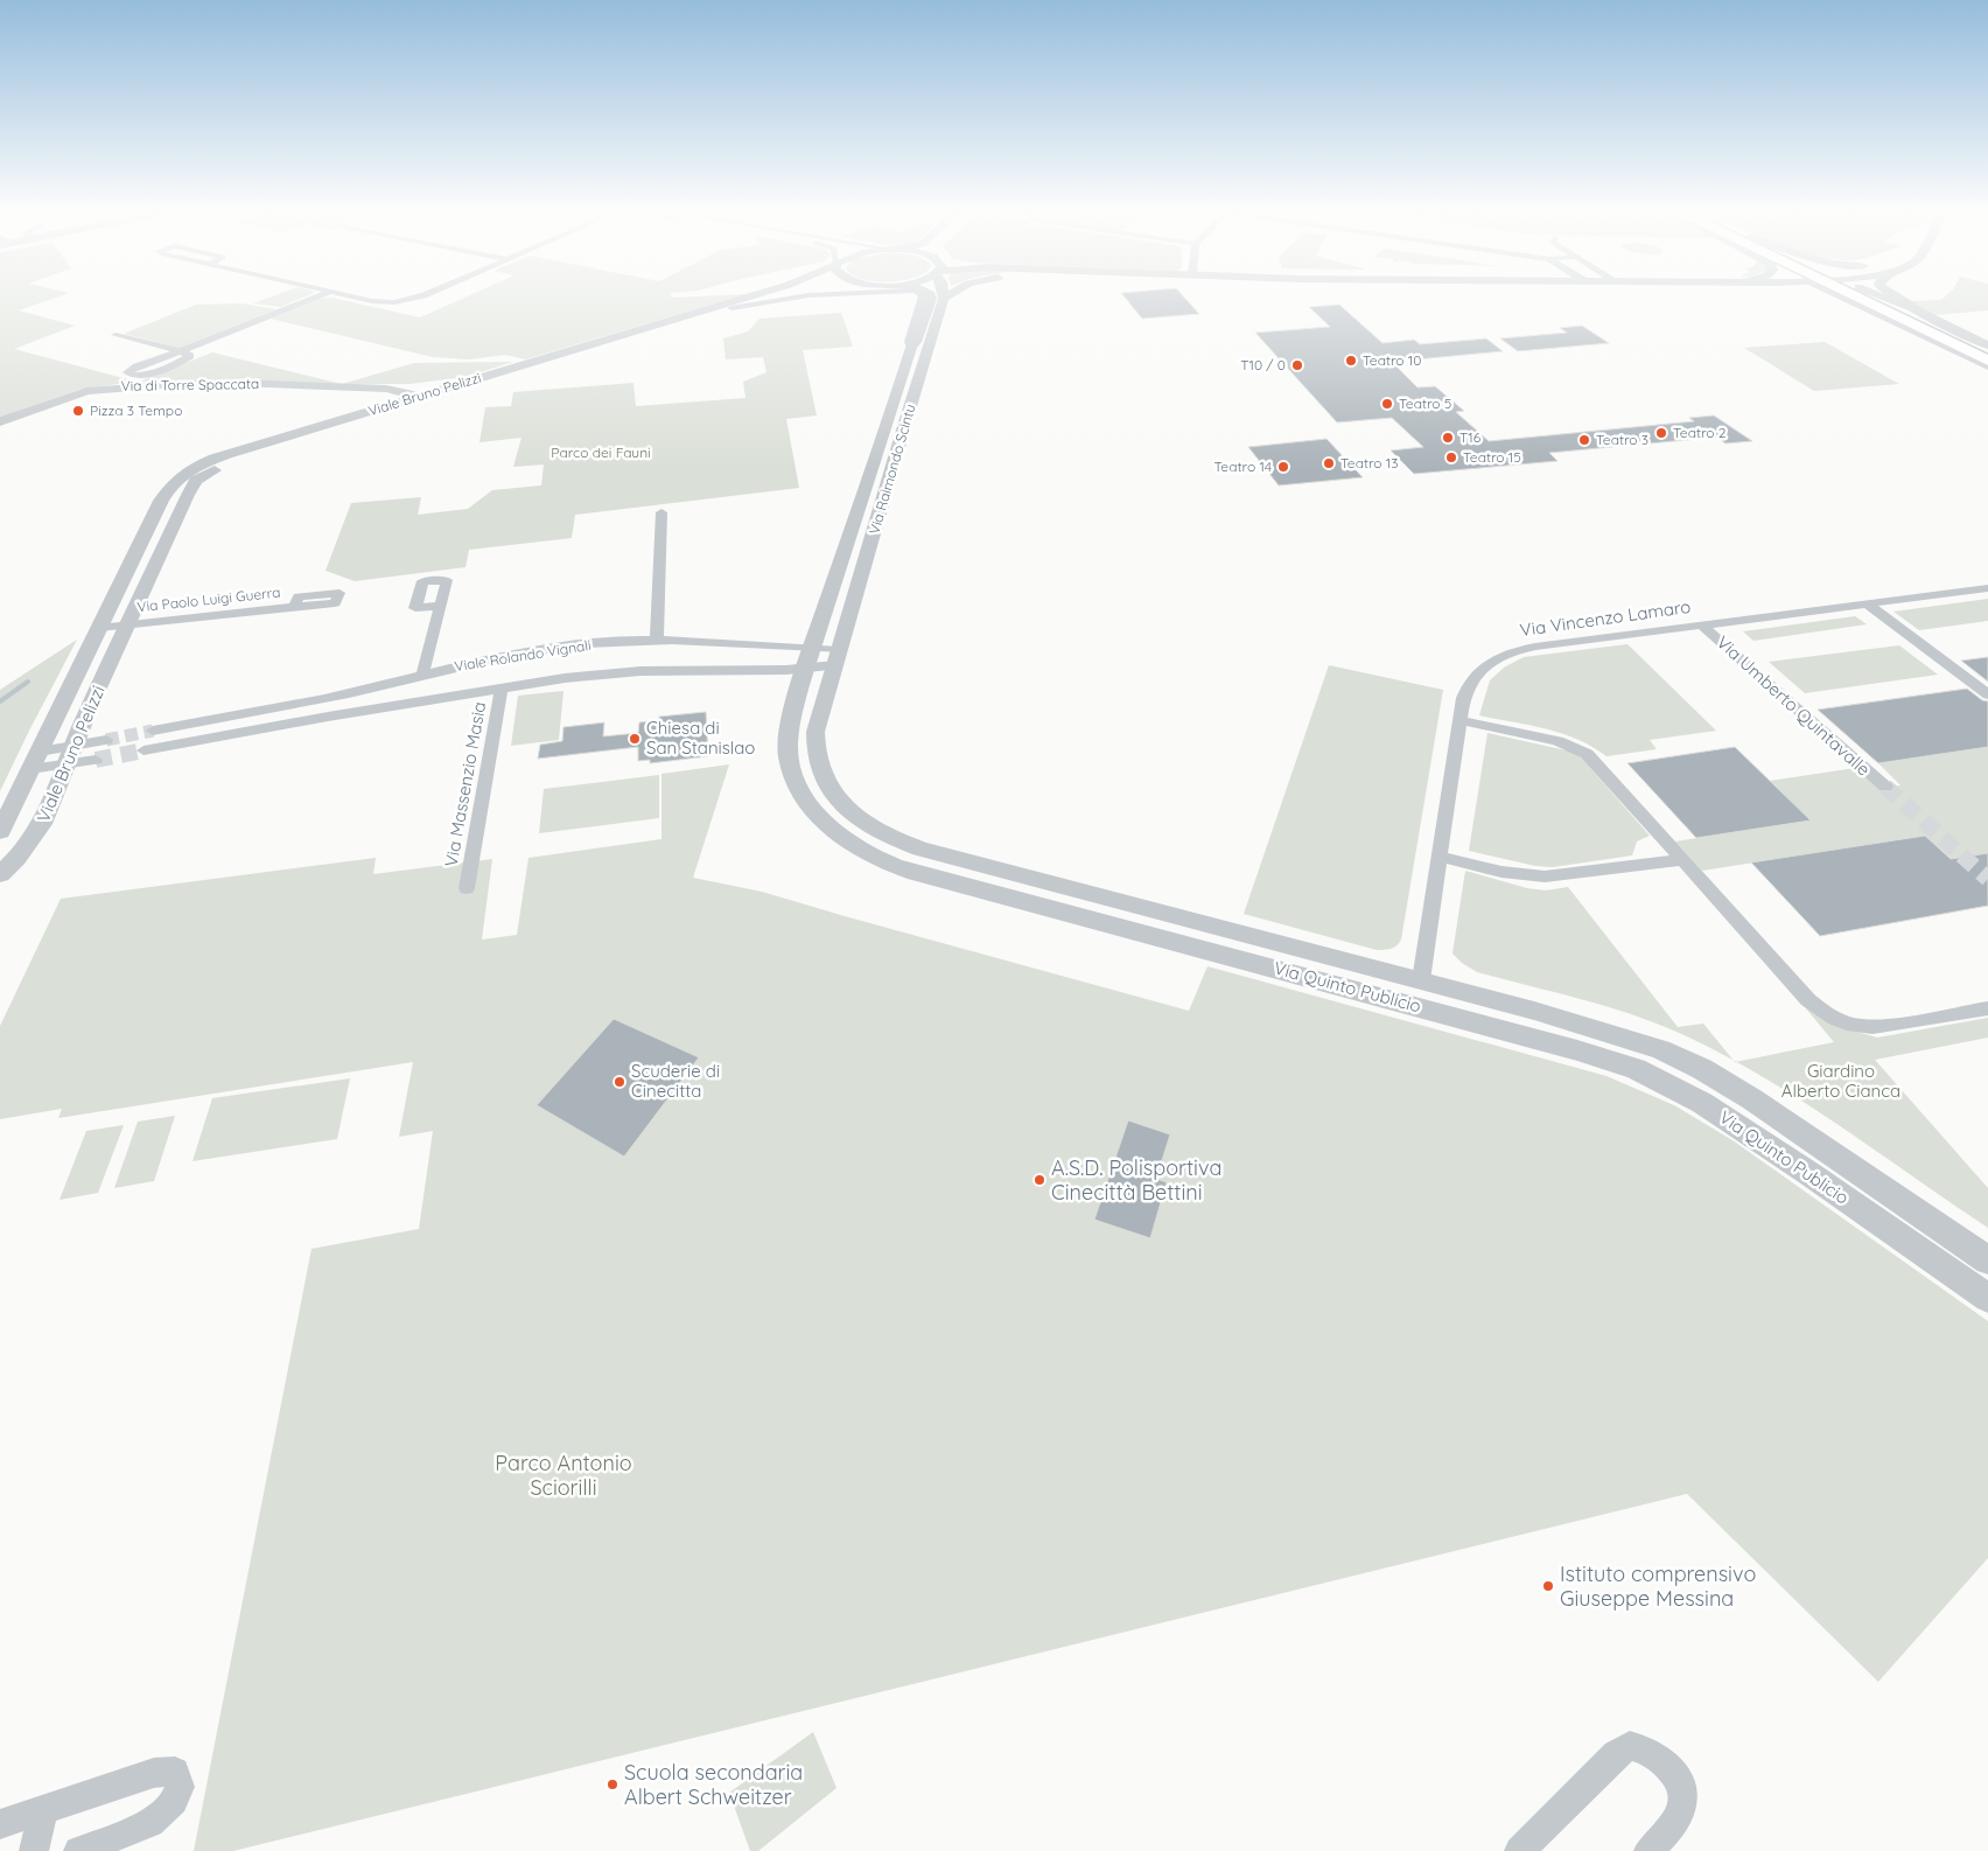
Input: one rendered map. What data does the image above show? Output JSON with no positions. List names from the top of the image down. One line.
{"streets":{"street":["Via di Torre Spaccata","Viale Bruno Pelizzi","Via Raimondo Scintu","Via Paolo Luigi Guerra","Via Vincenzo Lamaro","Viale Rolando Vignali","Via Umberto Quintavalle","Via Massenzio Masia","Via Quinto Publicio"]},"crossings":[["Via di Torre Spaccata","Viale Bruno Pelizzi"],["Viale Bruno Pelizzi","Via Raimondo Scintu"],["Viale Bruno Pelizzi","Via Paolo Luigi Guerra"],["Via Raimondo Scintu","Viale Rolando Vignali"],["Via Raimondo Scintu","Via Quinto Publicio"],["Via Vincenzo Lamaro","Via Umberto Quintavalle"],["Via Vincenzo Lamaro","Via Quinto Publicio"],["Viale Rolando Vignali","Via Massenzio Masia"],["Viale Rolando Vignali","Via Quinto Publicio"]],"parks":["Parco dei Fauni","Giardino Alberto Cianca","Parco Antonio Sciorilli"],"places":["Teatro 10","T10 / 0","Teatro 5","Pizza 3 Tempo","Teatro 2","T16","Teatro 3","Teatro 15","Teatro 13","Teatro 14","Chiesa di San Stanislao","Scuderie di Cinecitta","A.S.D. Polisportiva Cinecittà Bettini","Istituto comprensivo Giuseppe Messina","Scuola secondaria Albert Schweitzer"]}
